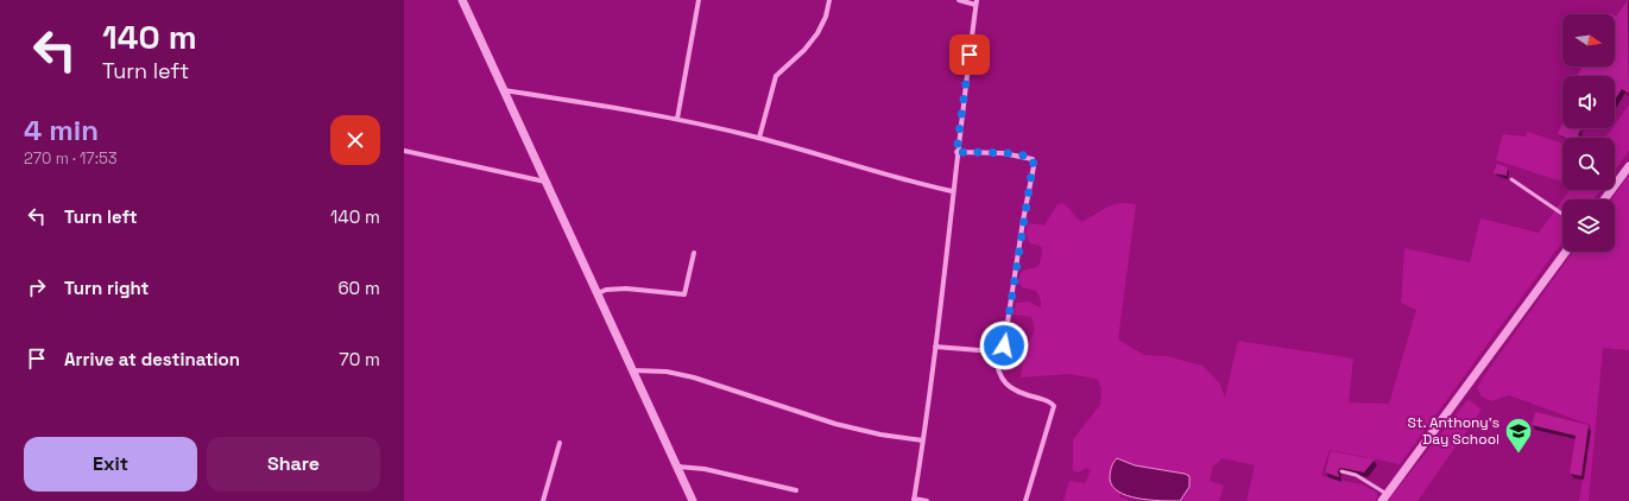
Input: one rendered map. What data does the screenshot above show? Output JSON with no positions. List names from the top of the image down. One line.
{"places":{"school or university":["St. Anthony's Day School"]},"north":"right","page":{"turn":["140 m","Turn left"],"heading":["4 min","270 m · 17:53"],"list":[{"name":"Turn left","value":"140 m"},{"name":"Turn right","value":"60 m"},{"name":"Arrive at destination","value":"70 m"}],"buttons":["Exit","Share"]}}
